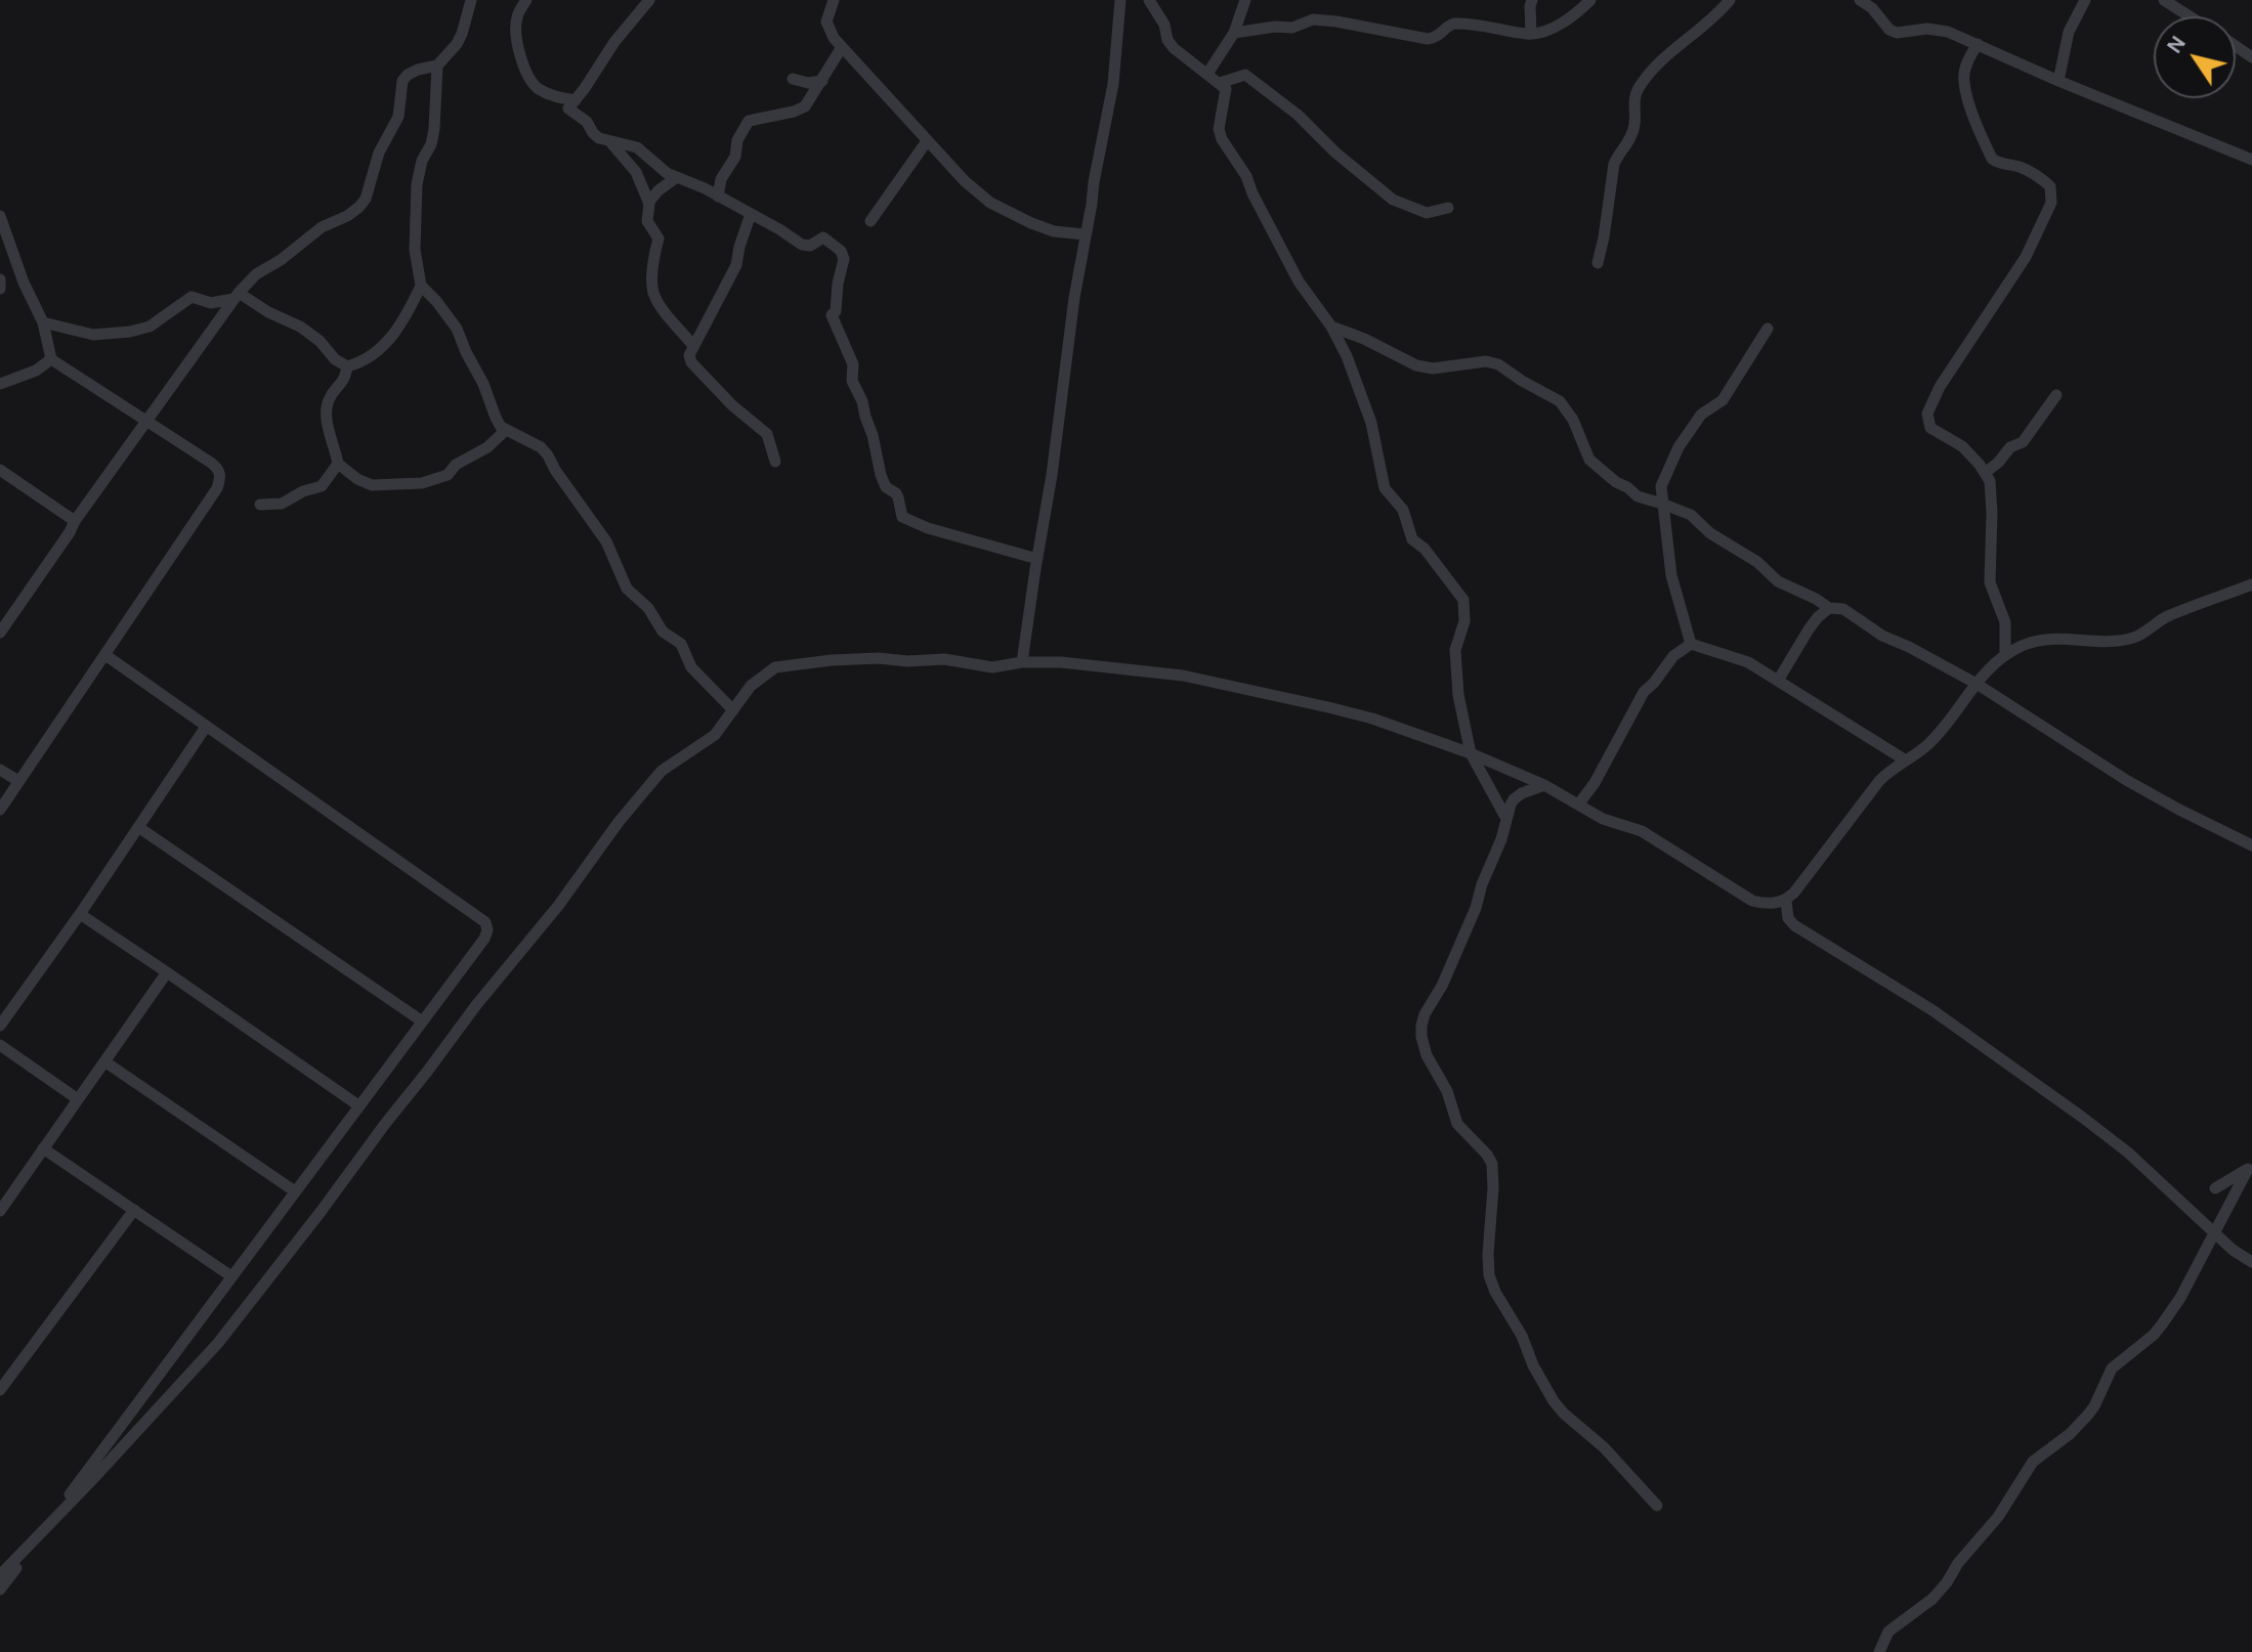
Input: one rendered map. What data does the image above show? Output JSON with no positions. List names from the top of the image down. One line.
{"north":"top left"}
